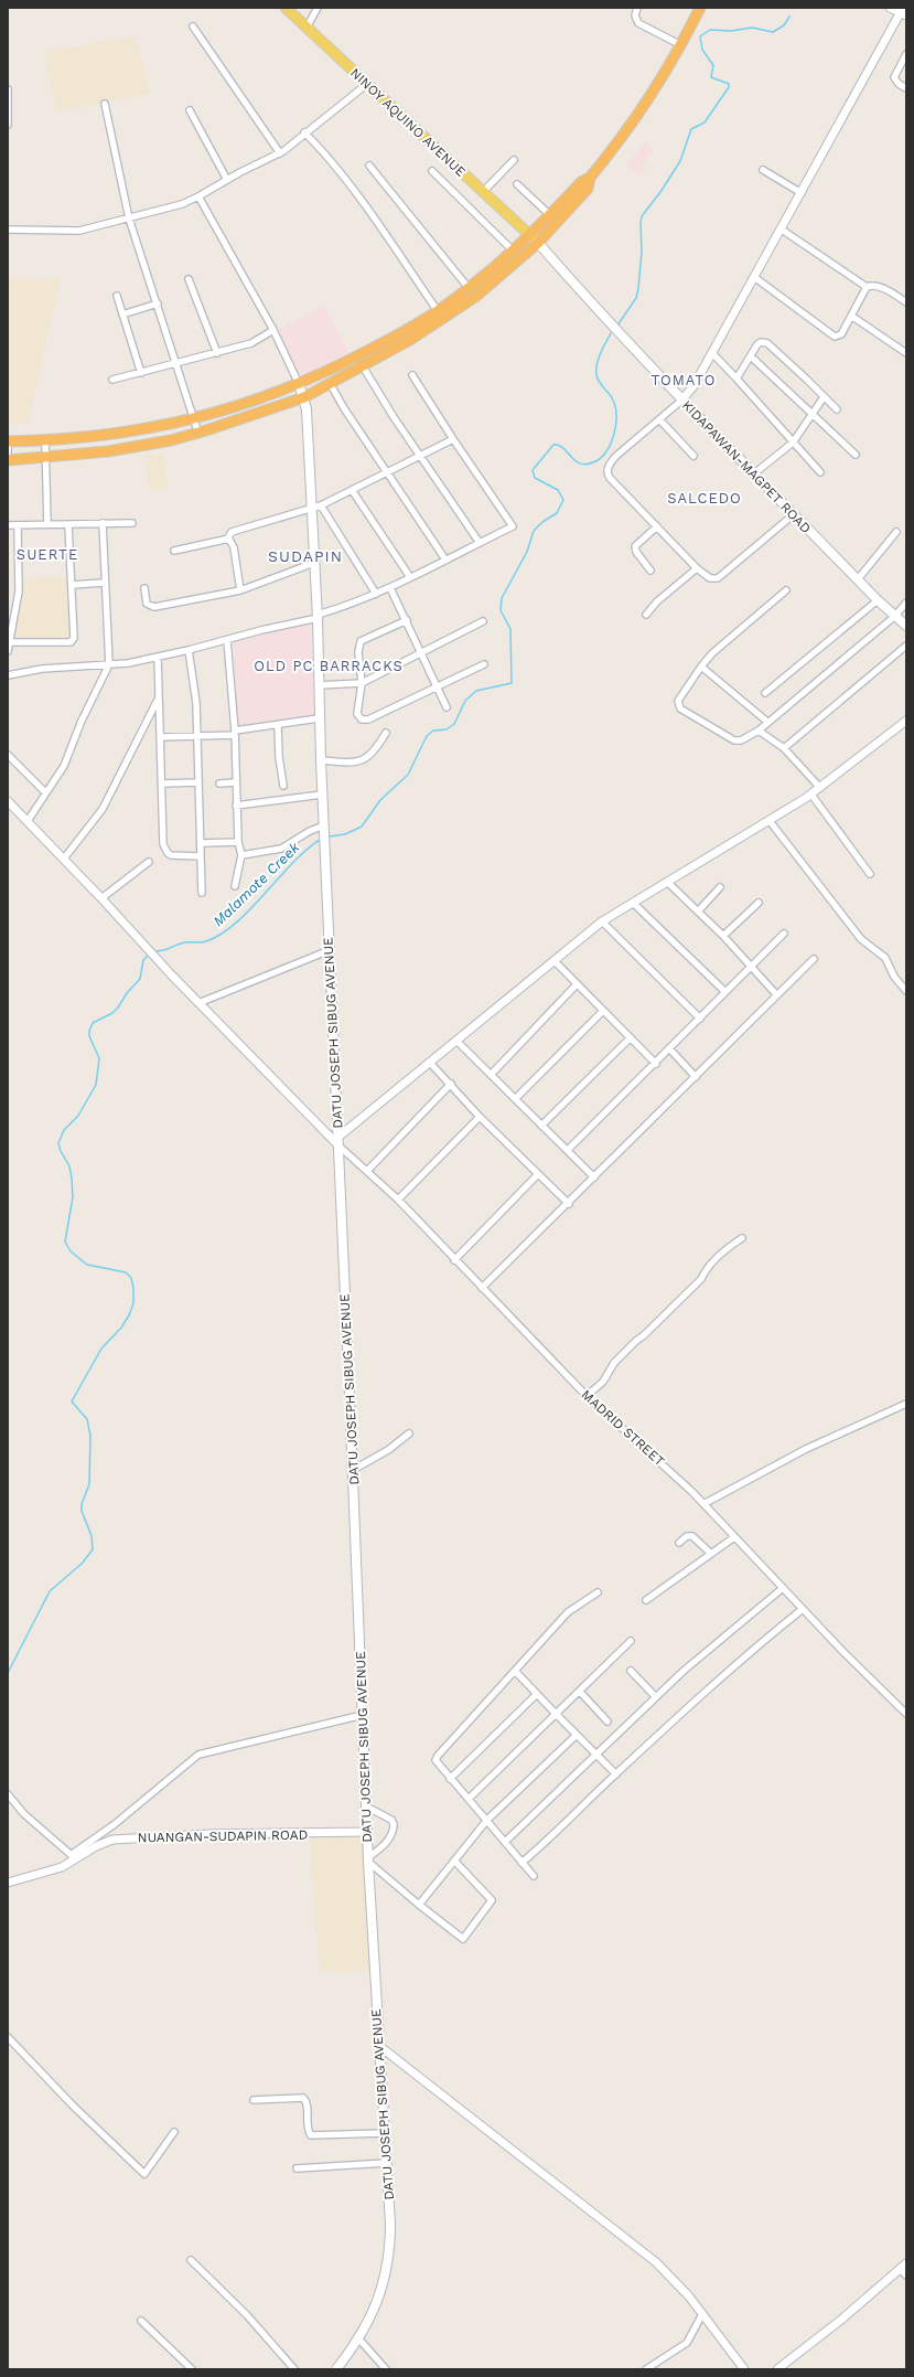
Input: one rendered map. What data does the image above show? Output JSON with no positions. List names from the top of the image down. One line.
{"streets":{"main road":["NINOY AQUINO AVENUE","KIDAPAWAN-MAGPET ROAD","DATU JOSEPH SIBUG AVENUE"],"street":["MADRID STREET","NUANGAN-SUDAPIN ROAD"]},"crossings":[["NINOY AQUINO AVENUE","KIDAPAWAN-MAGPET ROAD"],["DATU JOSEPH SIBUG AVENUE","MADRID STREET"],["DATU JOSEPH SIBUG AVENUE","NUANGAN-SUDAPIN ROAD"]],"districts":["TOMATO","SALCEDO","SUERTE","SUDAPIN","OLD PC BARRACKS"],"water":["Malamote Creek"]}
